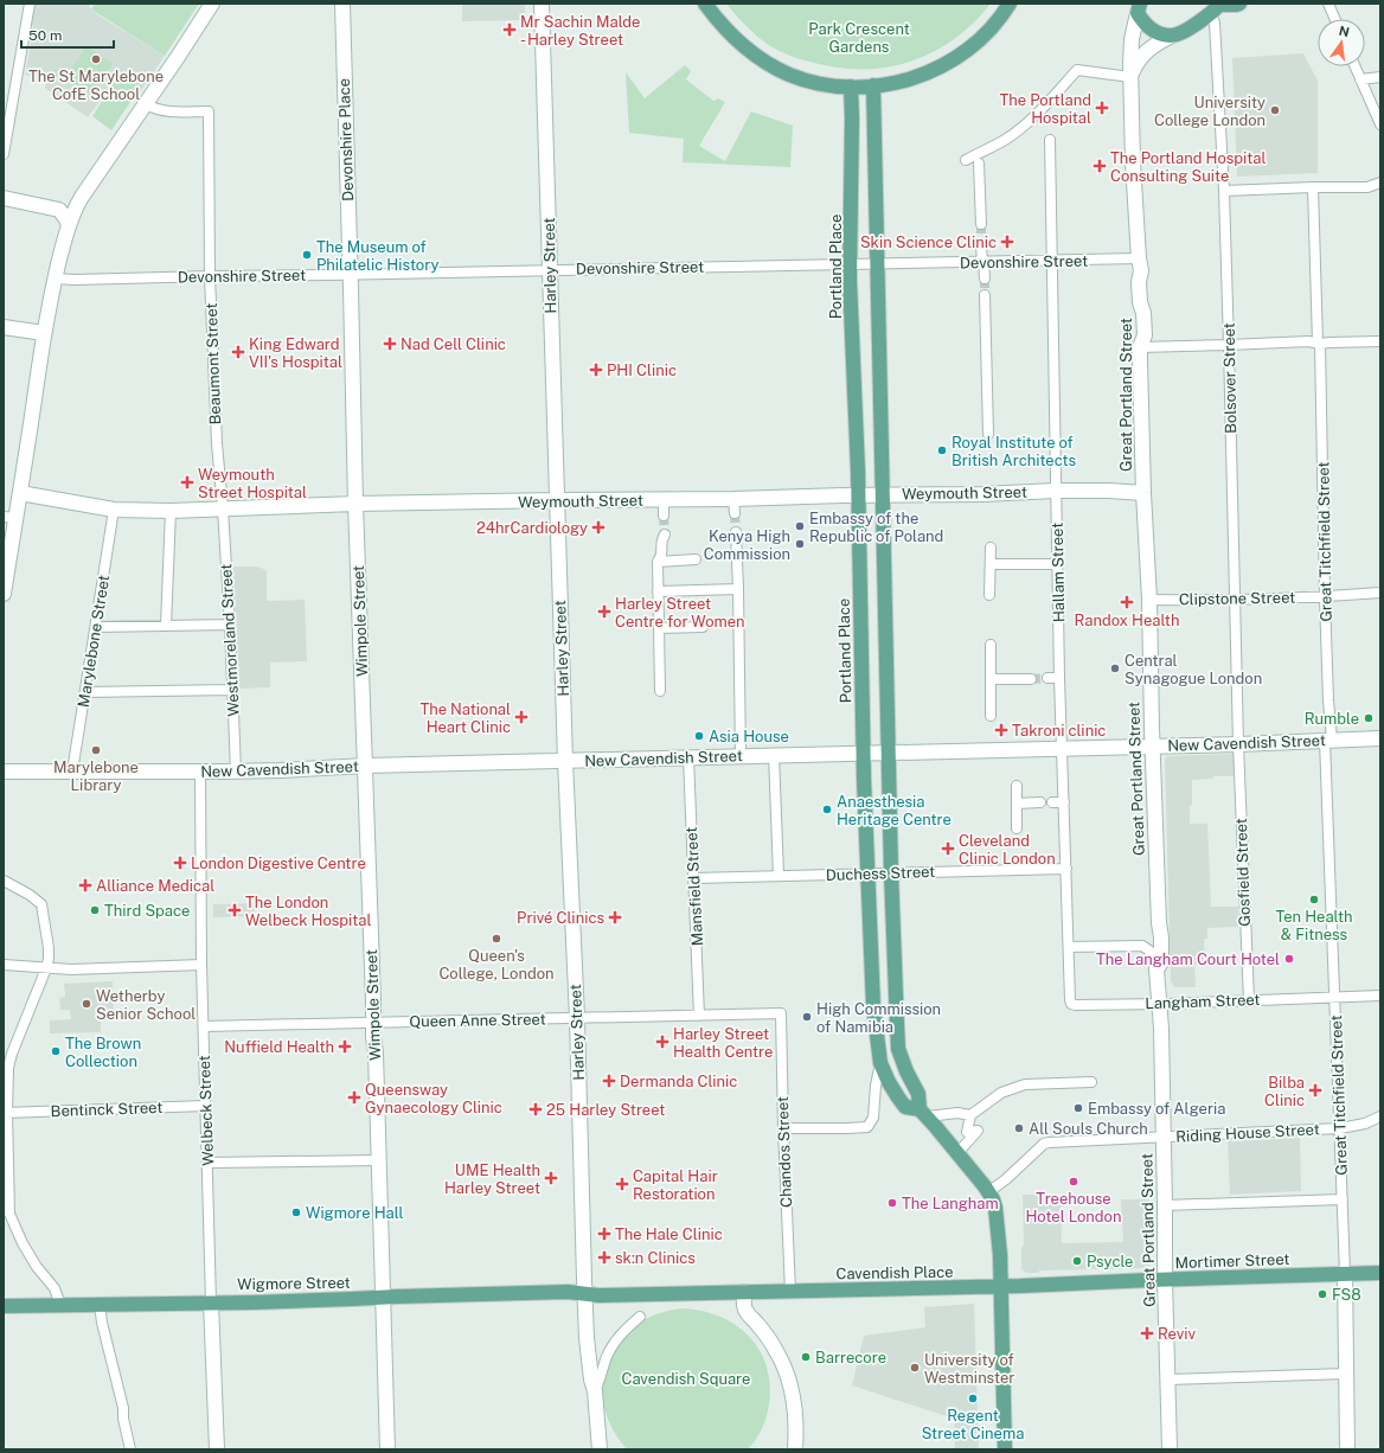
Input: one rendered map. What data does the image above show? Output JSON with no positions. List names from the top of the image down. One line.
{"streets":{"main road":["Portland Place","Great Portland Street","Mortimer Street","Cavendish Place","Wigmore Street"],"street":["Devonshire Place","Devonshire Street","Harley Street","Beaumont Street","Bolsover Street","Weymouth Street","Great Titchfield Street","Hallam Street","Clipstone Street","Wimpole Street","Westmoreland Street","Marylebone Street","New Cavendish Street","Gosfield Street","Duchess Street","Mansfield Street","Langham Street","Queen Anne Street","Bentinck Street","Welbeck Street","Riding House Street","Chandos Street"]},"crossings":[["Devonshire Place","Devonshire Street"],["Devonshire Place","Weymouth Street"],["Devonshire Place","Wimpole Street"],["Devonshire Street","Harley Street"],["Devonshire Street","Portland Place"],["Devonshire Street","Beaumont Street"],["Devonshire Street","Great Portland Street"],["Devonshire Street","Hallam Street"],["Harley Street","Weymouth Street"],["Harley Street","New Cavendish Street"],["Harley Street","Queen Anne Street"],["Harley Street","Wigmore Street"],["Portland Place","Weymouth Street"],["Portland Place","New Cavendish Street"],["Portland Place","Duchess Street"],["Portland Place","Chandos Street"],["Beaumont Street","Weymouth Street"],["Beaumont Street","Westmoreland Street"],["Bolsover Street","Clipstone Street"],["Bolsover Street","New Cavendish Street"],["Bolsover Street","Gosfield Street"],["Great Portland Street","Weymouth Street"],["Great Portland Street","Clipstone Street"],["Great Portland Street","New Cavendish Street"],["Great Portland Street","Langham Street"],["Great Portland Street","Riding House Street"],["Great Portland Street","Mortimer Street"],["Weymouth Street","Hallam Street"],["Weymouth Street","Wimpole Street"],["Weymouth Street","Westmoreland Street"],["Weymouth Street","Marylebone Street"],["Great Titchfield Street","Clipstone Street"],["Great Titchfield Street","New Cavendish Street"],["Great Titchfield Street","Langham Street"],["Great Titchfield Street","Riding House Street"],["Great Titchfield Street","Mortimer Street"],["Hallam Street","New Cavendish Street"],["Hallam Street","Duchess Street"],["Hallam Street","Langham Street"],["Wimpole Street","New Cavendish Street"],["Wimpole Street","Queen Anne Street"],["Wimpole Street","Wigmore Street"],["Westmoreland Street","New Cavendish Street"],["Marylebone Street","New Cavendish Street"],["New Cavendish Street","Gosfield Street"],["New Cavendish Street","Mansfield Street"],["New Cavendish Street","Welbeck Street"],["Gosfield Street","Langham Street"],["Duchess Street","Mansfield Street"],["Mansfield Street","Queen Anne Street"],["Queen Anne Street","Welbeck Street"],["Queen Anne Street","Chandos Street"],["Bentinck Street","Welbeck Street"],["Welbeck Street","Wigmore Street"],["Chandos Street","Cavendish Place"],["Mortimer Street","Cavendish Place"]],"parks":["Park Crescent Gardens","Cavendish Square"],"places":{"health":["Mr Sachin Malde - Harley Street","The Portland Hospital","The Portland Hospital Consulting Suite","Skin Science Clinic","Nad Cell Clinic","King Edward VII's Hospital","PHI Clinic","Weymouth Street Hospital","24hrCardiology","Randox Health","Harley Street Centre for Women","The National Heart Clinic","Takroni clinic","Cleveland Clinic London","London Digestive Centre","Alliance Medical","The London Welbeck Hospital","Privé Clinics","Harley Street Health Centre","Nuffield Health","Dermanda Clinic","Bilba Clinic","Queensway Gynaecology Clinic","25 Harley Street","UME Health Harley Street","Capital Hair Restoration","The Hale Clinic","sk:n Clinics","Reviv"],"other":["The St Marylebone CofE School","University College London","The Museum of Philatelic History","Royal Institute of British Architects","Embassy of the Republic of Poland","Kenya High Commission","Central Synagogue London","Rumble","Asia House","Marylebone Library","Anaesthesia Heritage Centre","Ten Health & Fitness","Third Space","Queen's College, London","The Langham Court Hotel","Wetherby Senior School","High Commission of Namibia","The Brown Collection","Embassy of Algeria","All Souls Church","Treehouse Hotel London","The Langham","Wigmore Hall","Psycle","FS8","Barrecore","University of Westminster","Regent Street Cinema"]},"scale_bar":"50 m","north":"top"}
